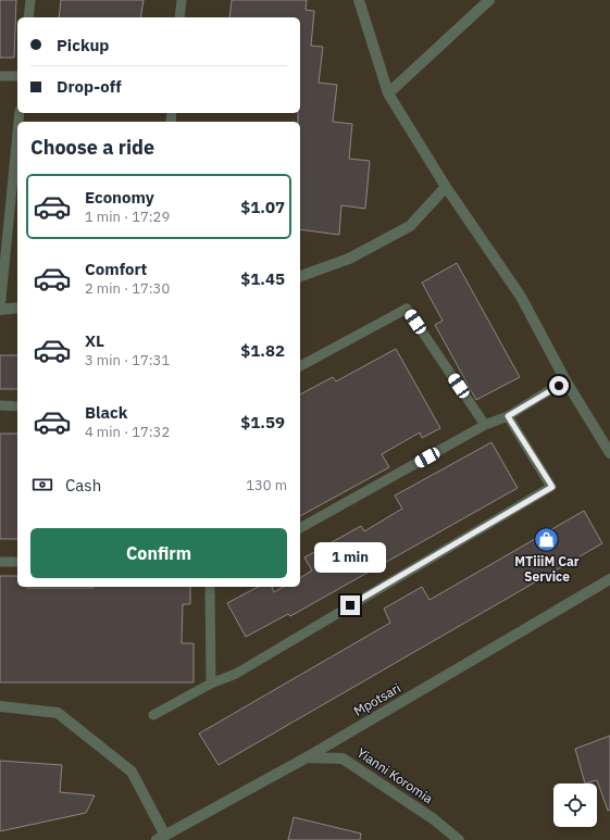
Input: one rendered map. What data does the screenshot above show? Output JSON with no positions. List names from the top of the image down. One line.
{"streets":{"street":["Mpotsari","Yianni Koromia"]},"crossings":[["Mpotsari","Yianni Koromia"]],"places":{"shop":["MTiiiM Car Service"]},"page":{"banner":["Pickup","Drop-off"],"heading":"Choose a ride","list":[{"name":"Economy","note":"1 min · 17:29","value":"$1.07"},{"name":"Comfort","note":"2 min · 17:30","value":"$1.45"},{"name":"XL","note":"3 min · 17:31","value":"$1.82"},{"name":"Black","note":"4 min · 17:32","value":"$1.59"}],"pay":["Cash","130 m"],"buttons":"Confirm","bubble":"1 min"}}
